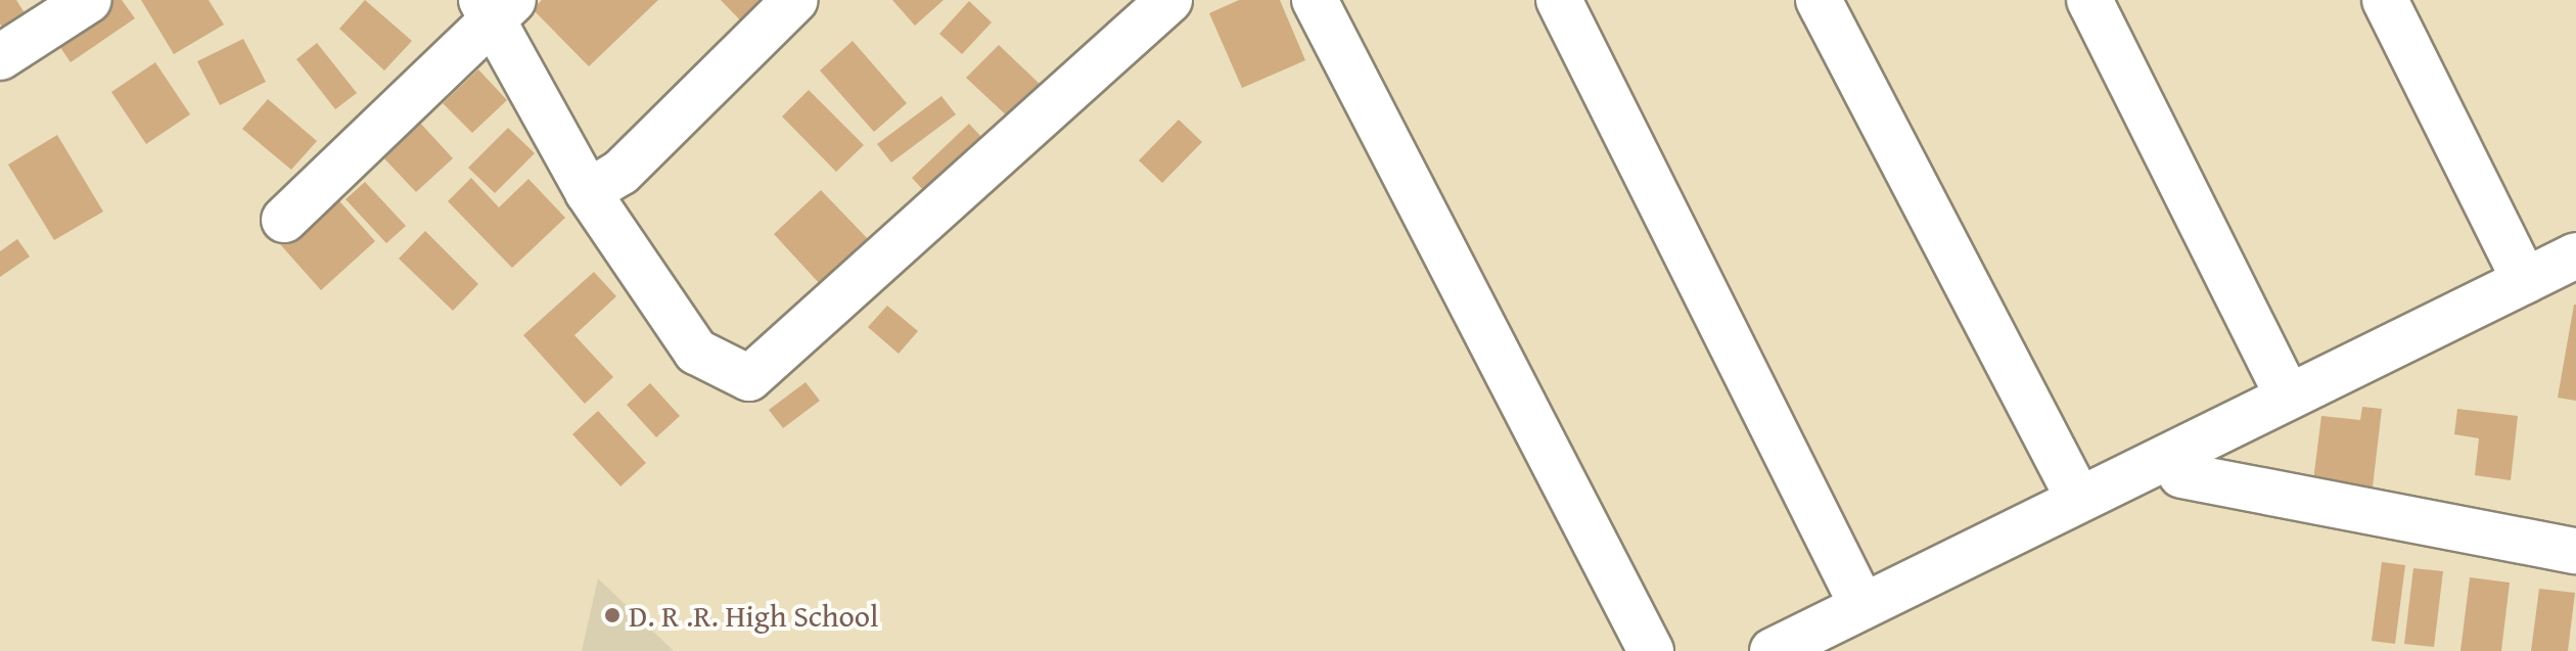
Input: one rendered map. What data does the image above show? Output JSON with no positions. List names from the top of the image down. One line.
{"places":["D. R .R. High School"]}
